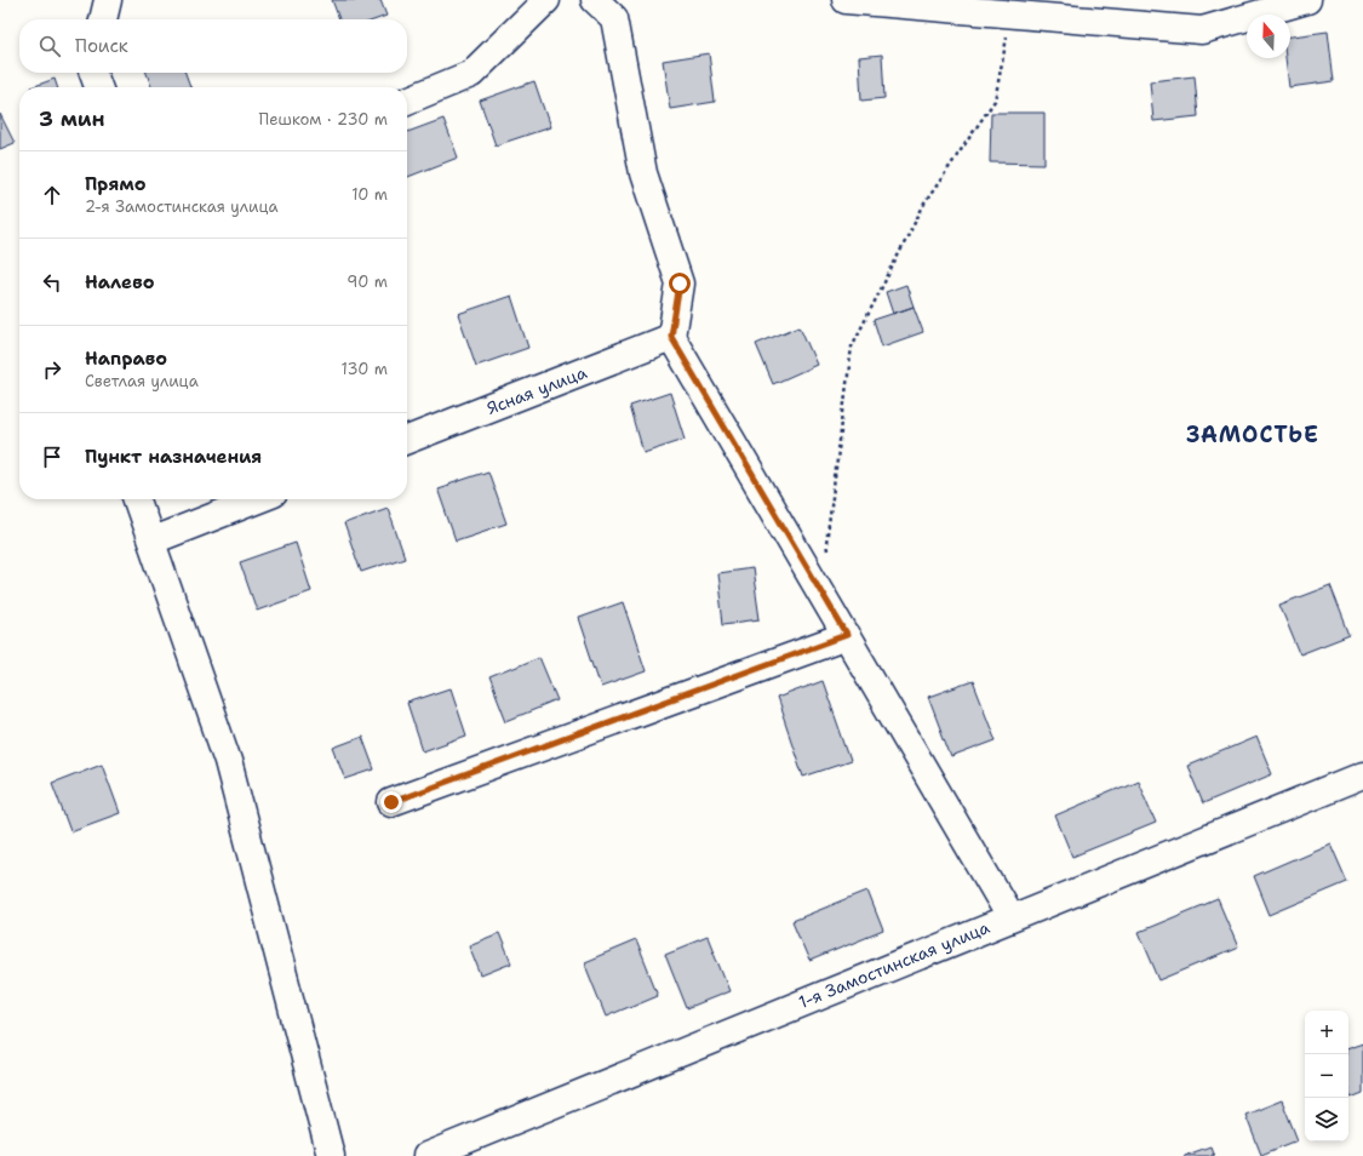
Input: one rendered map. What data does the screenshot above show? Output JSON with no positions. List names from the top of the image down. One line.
{"streets":{"street":["Ясная улица","1-я Замостинская улица"]},"districts":["ЗАМОСТЬЕ"],"north":"top","page":{"search":"Поиск","heading":["3 мин","Пешком · 230 m"],"list":[["Прямо","2-я Замостинская улица","10 m"],["Налево","90 m"],["Направо","Светлая улица","130 m"],"Пункт назначения"],"map_buttons":["+","−"]}}
